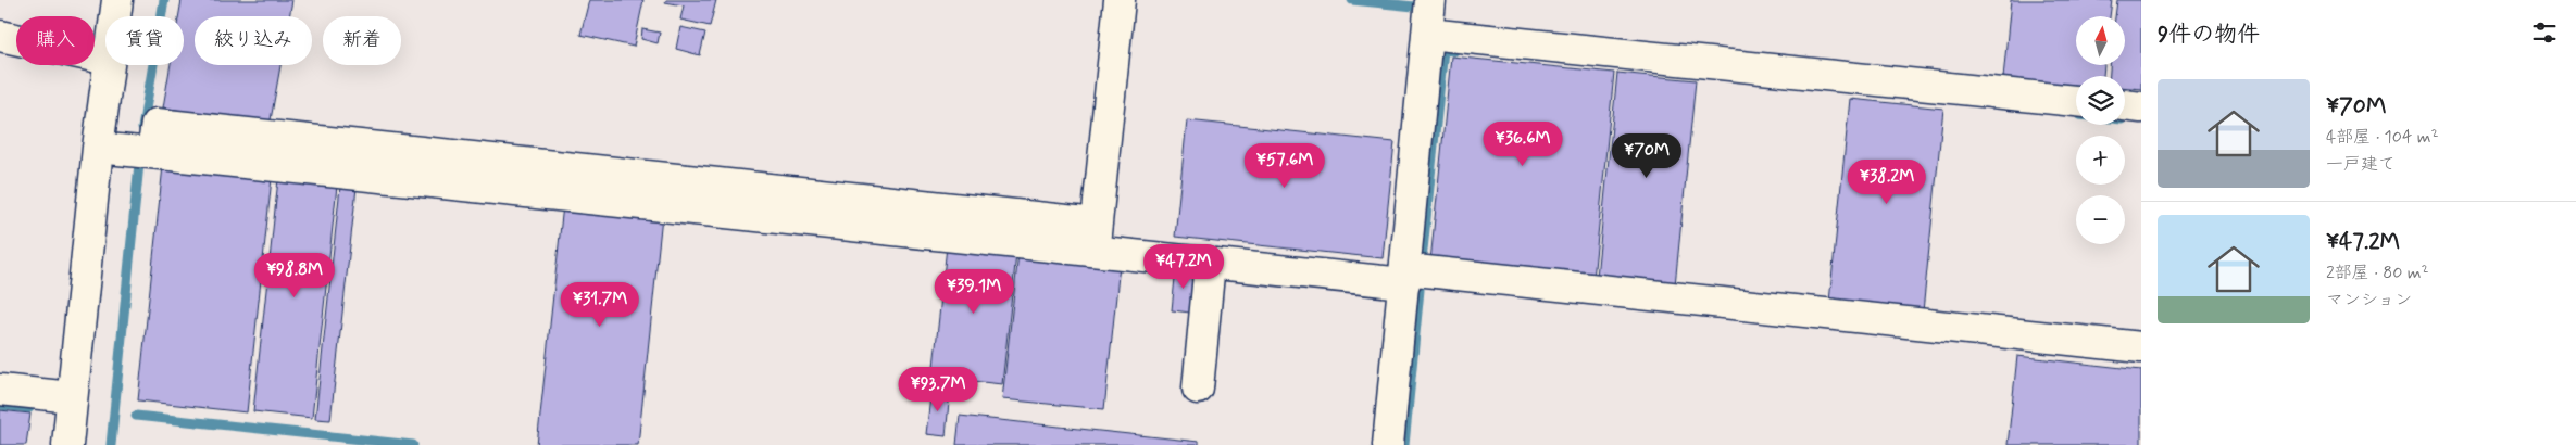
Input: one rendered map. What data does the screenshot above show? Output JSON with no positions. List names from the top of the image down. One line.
{"north":"top","page":{"heading":"9件の物件","map_buttons":["+","−"],"chip":["購入","賃貸","絞り込み","新着"],"list":[{"name":"¥70M","note":"4部屋 · 104 m² · 一戸建て"},{"name":"¥47.2M","note":"2部屋 · 80 m² · マンション"}],"price":["¥36.6M","¥70M","¥57.6M","¥38.2M","¥47.2M","¥98.8M","¥39.1M","¥31.7M","¥93.7M"]}}
